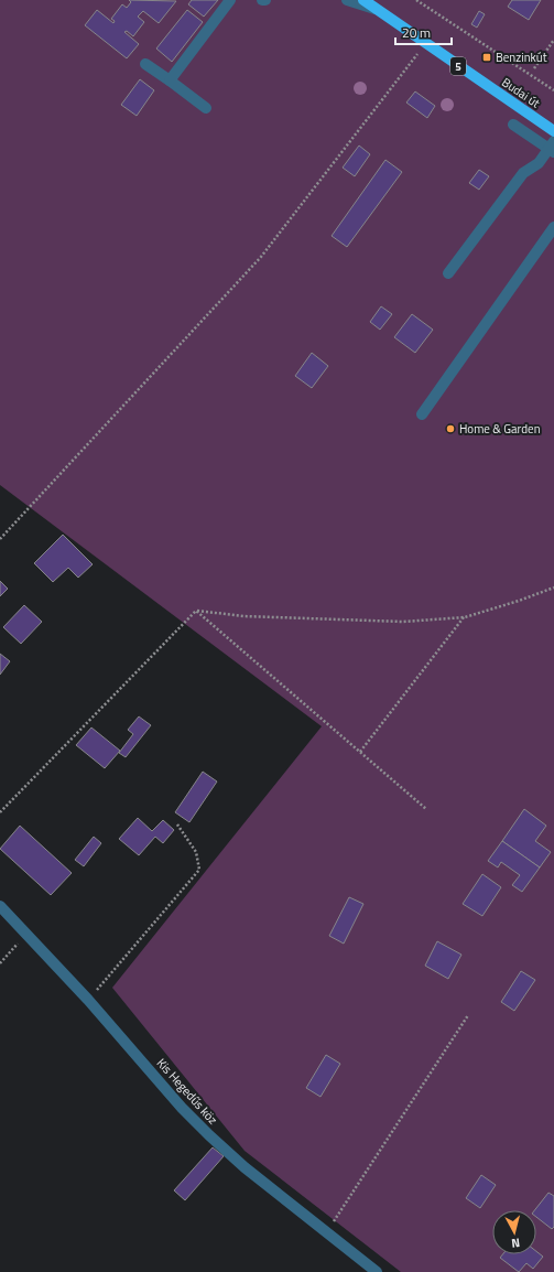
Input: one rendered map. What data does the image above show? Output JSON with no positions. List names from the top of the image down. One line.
{"streets":{"main road":["5","Budai út"],"street":["Kis Hegedűs köz"]},"places":{"transit":["Benzinkút"],"other":["Home & Garden"]},"scale_bar":"20 m","north":"bottom"}
